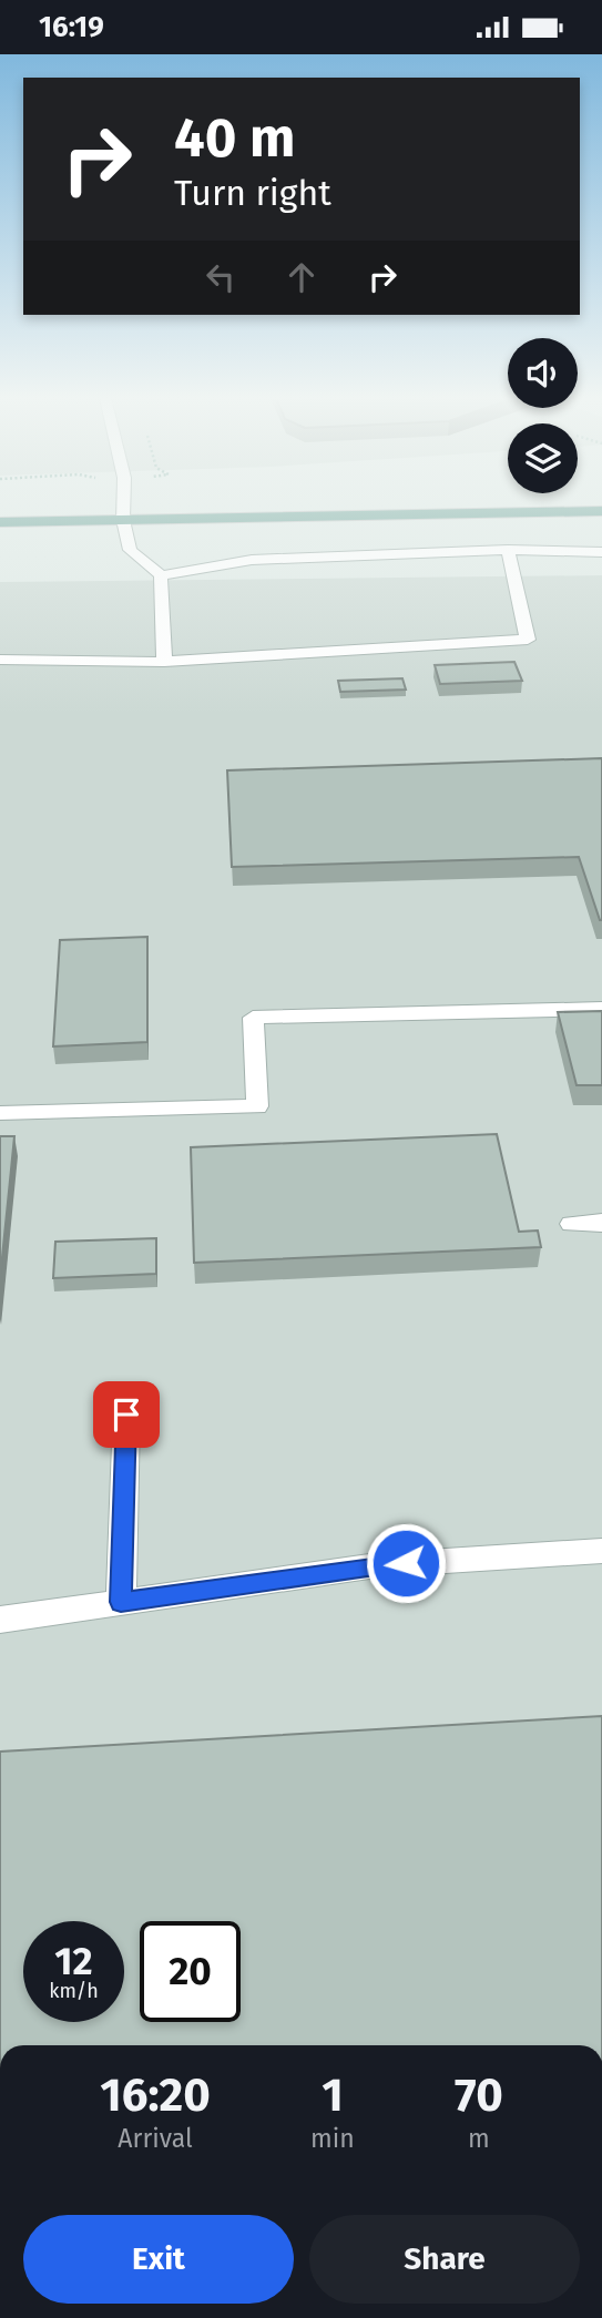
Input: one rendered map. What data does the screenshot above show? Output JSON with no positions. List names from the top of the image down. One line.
{"page":{"status":"16:19","turn":["40 m","Turn right"],"speed":"12 km/h","limit":"20","eta":["16:20","Arrival","1","min","70","m"],"buttons":["Exit","Share"]}}
